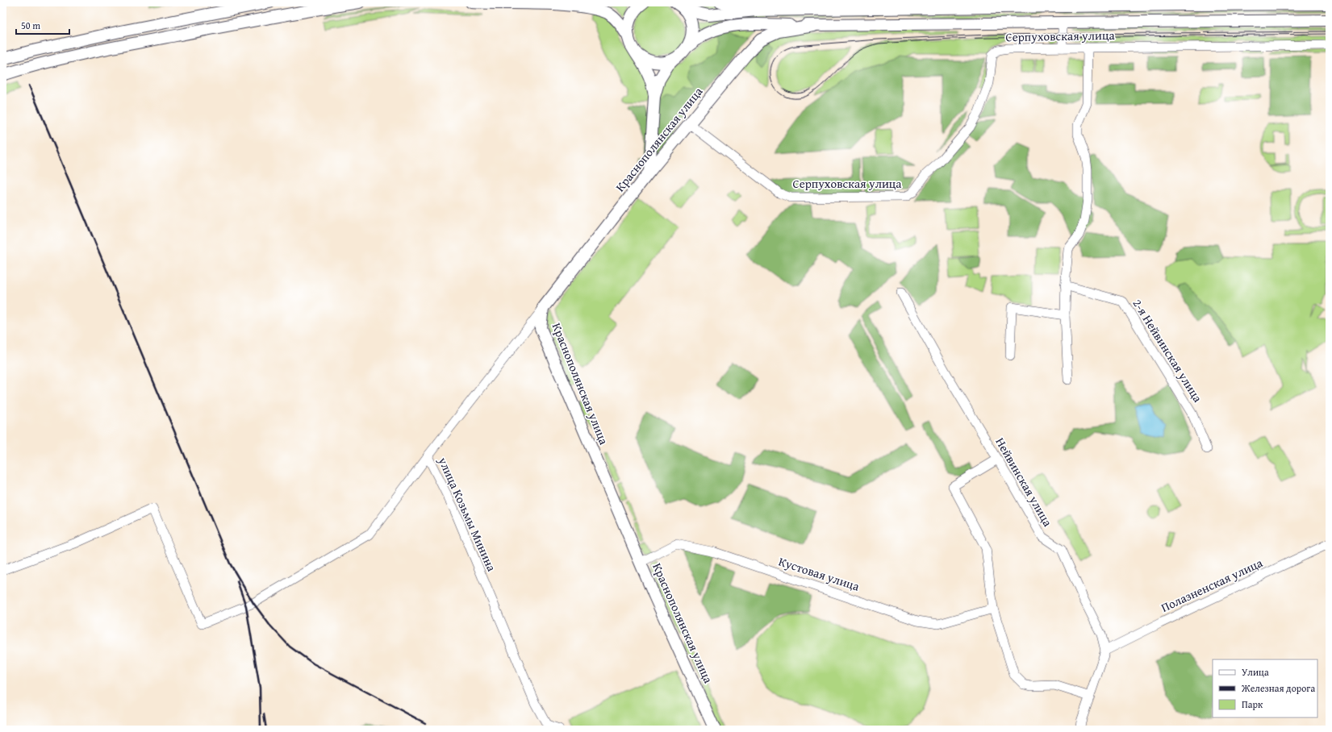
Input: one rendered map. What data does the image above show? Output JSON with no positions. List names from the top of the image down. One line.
{"streets":{"main road":["Краснополянская улица"],"street":["Серпуховская улица","2-я Нейвинская улица","Нейвинская улица","улица Козьмы Минина","Кустовая улица","Полазненская улица"]},"crossings":[["Серпуховская улица","Краснополянская улица"],["Краснополянская улица","улица Козьмы Минина"],["Краснополянская улица","Кустовая улица"],["Нейвинская улица","Полазненская улица"]],"legend":["Улица","Железная дорога","Парк"],"scale_bar":"50 m"}
